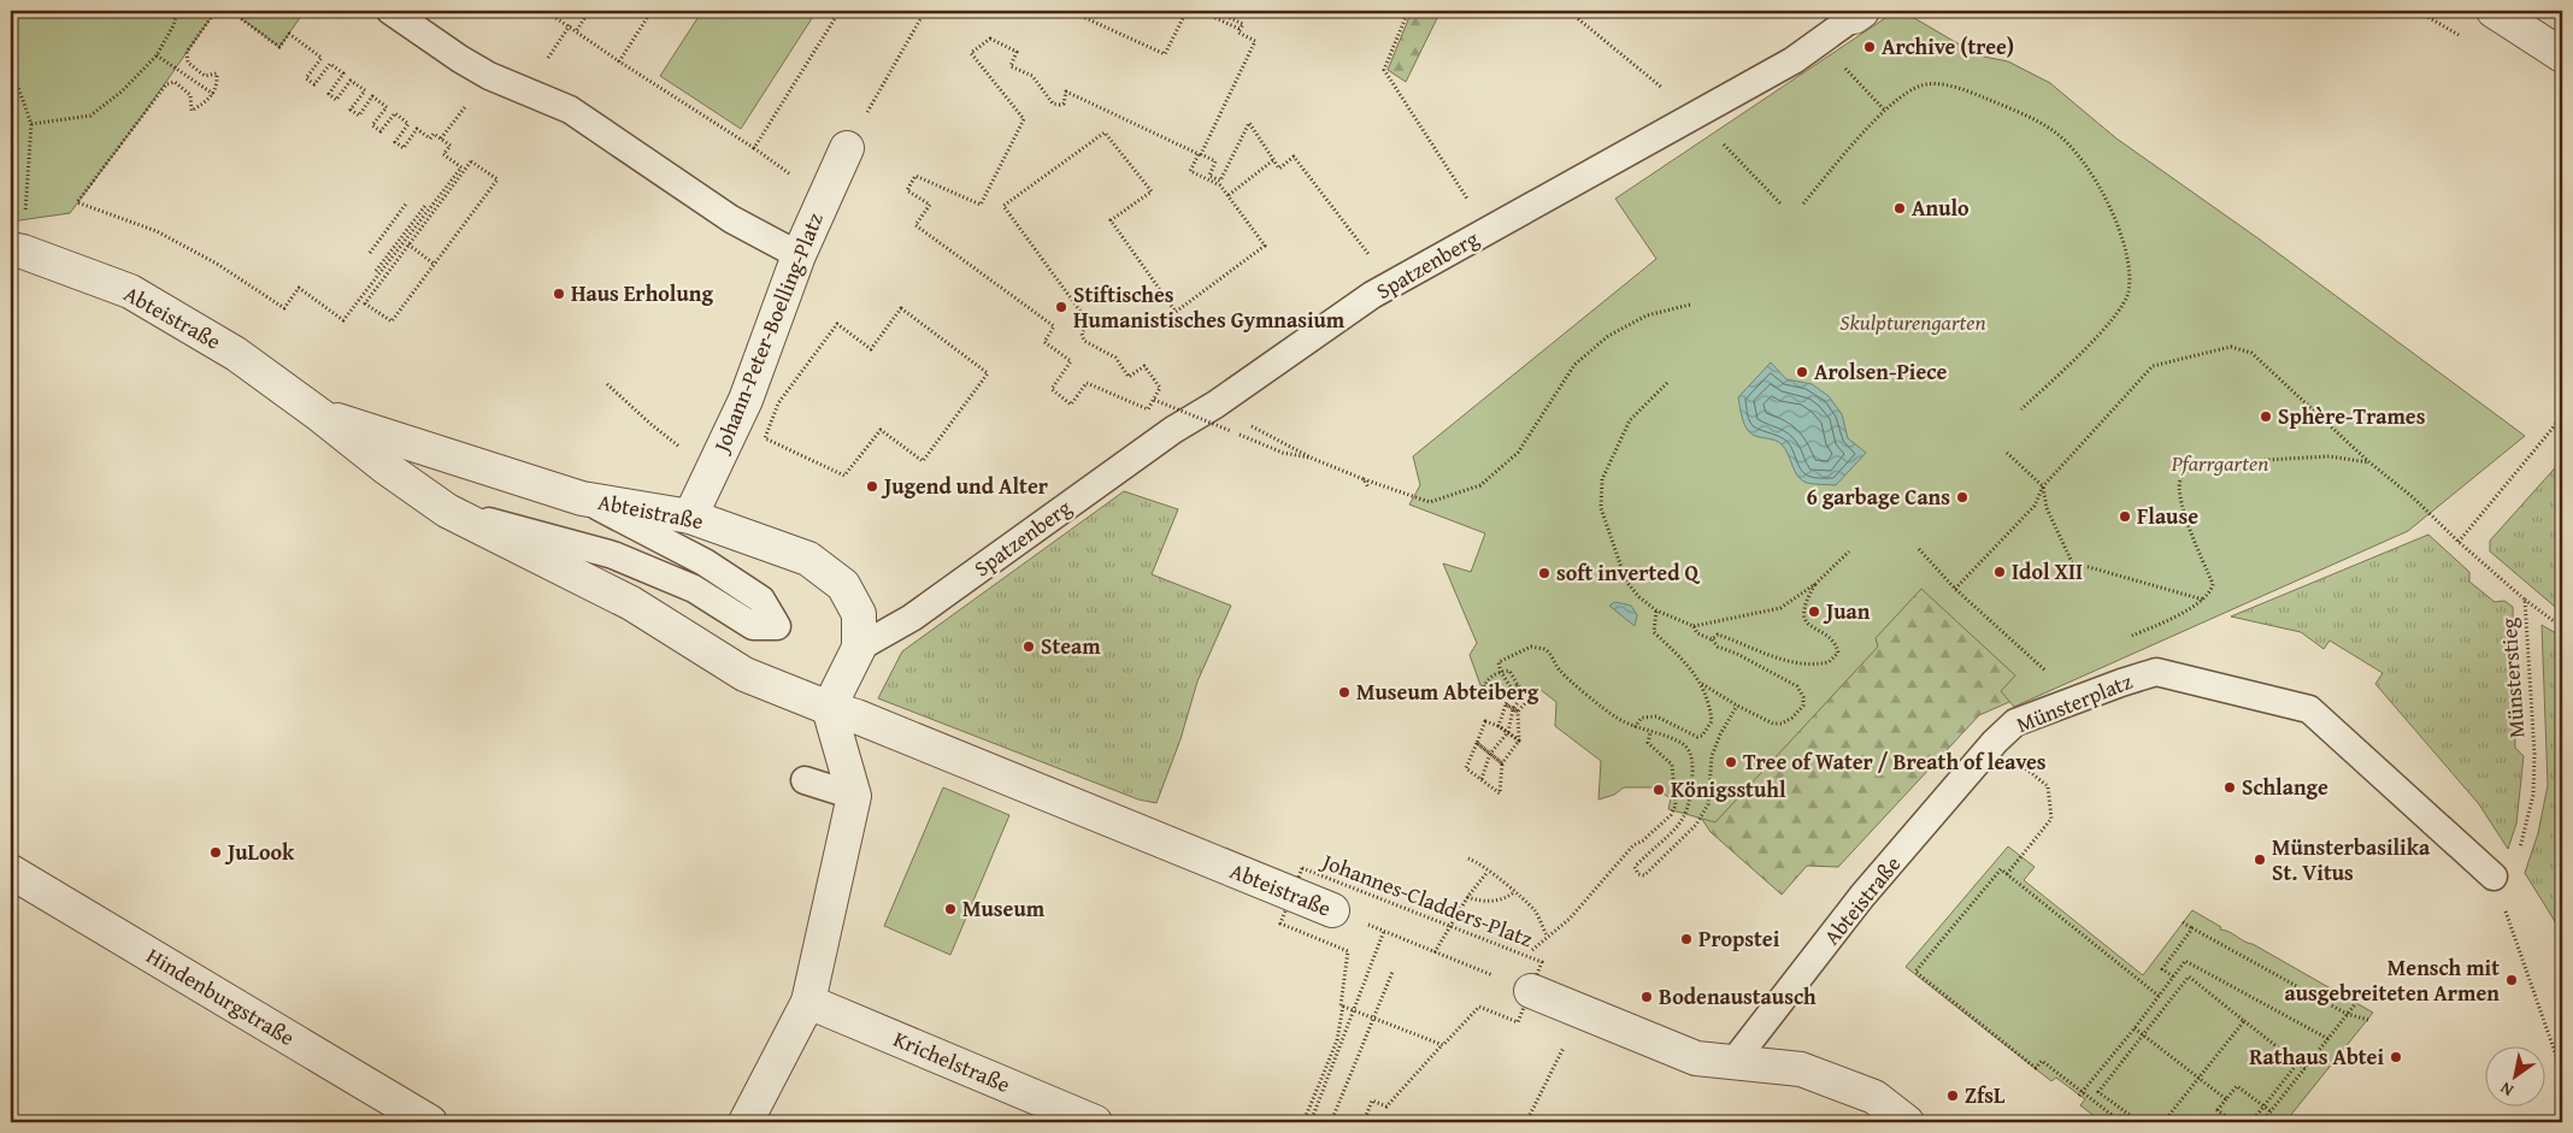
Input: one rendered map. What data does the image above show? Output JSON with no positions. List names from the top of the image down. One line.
{"streets":{"street":["Abteistraße","Johann-Peter-Boelling-Platz","Hindenburgstraße","Krichelstraße"],"lane":["Spatzenberg","Münsterplatz"],"path":["Münsterstieg","Johannes-Cladders-Platz"]},"crossings":[["Spatzenberg","Abteistraße"],["Abteistraße","Johann-Peter-Boelling-Platz"],["Abteistraße","Münsterplatz"],["Abteistraße","Johannes-Cladders-Platz"]],"parks":["Skulpturengarten","Pfarrgarten"],"places":["Archive (tree)","Anulo","Haus Erholung","Stiftisches Humanistisches Gymnasium","Arolsen-Piece","Sphère-Trames","Jugend und Alter","6 garbage Cans","Flause","Idol XII","soft inverted Q","Juan","Steam","Museum Abteiberg","Tree of Water / Breath of leaves","Schlange","Königsstuhl","JuLook","Münsterbasilika St. Vitus","Museum","Propstei","Mensch mit ausgebreiteten Armen","Bodenaustausch","Rathaus Abtei","ZfsL"],"north":"bottom left"}
